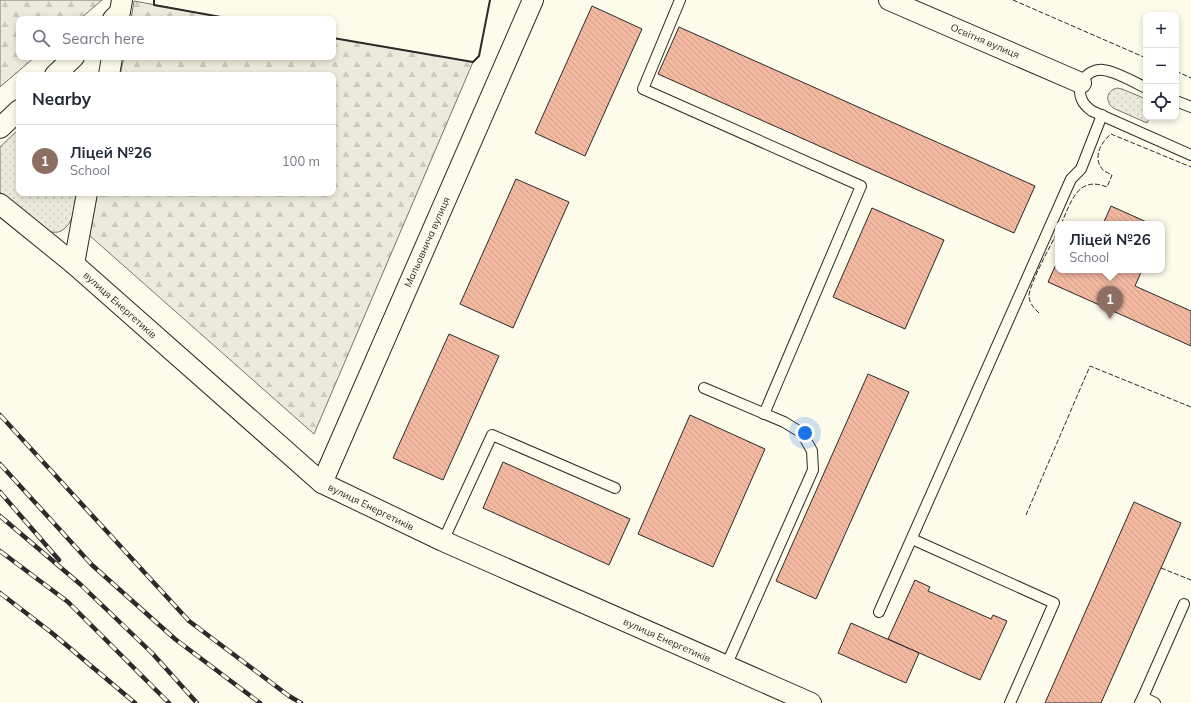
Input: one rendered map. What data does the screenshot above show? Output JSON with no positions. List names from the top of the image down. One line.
{"streets":{"street":["Освітня вулиця","Мальовнича вулиця","вулиця Енергетиків"]},"crossings":[["Мальовнича вулиця","вулиця Енергетиків"]],"page":{"map_buttons":["+","−"],"search":"Search here","heading":"Nearby","list":[{"mark":"1","name":"Ліцей №26","note":"School","value":"100 m"}],"popup":["Ліцей №26","School"],"pins":"1"}}
